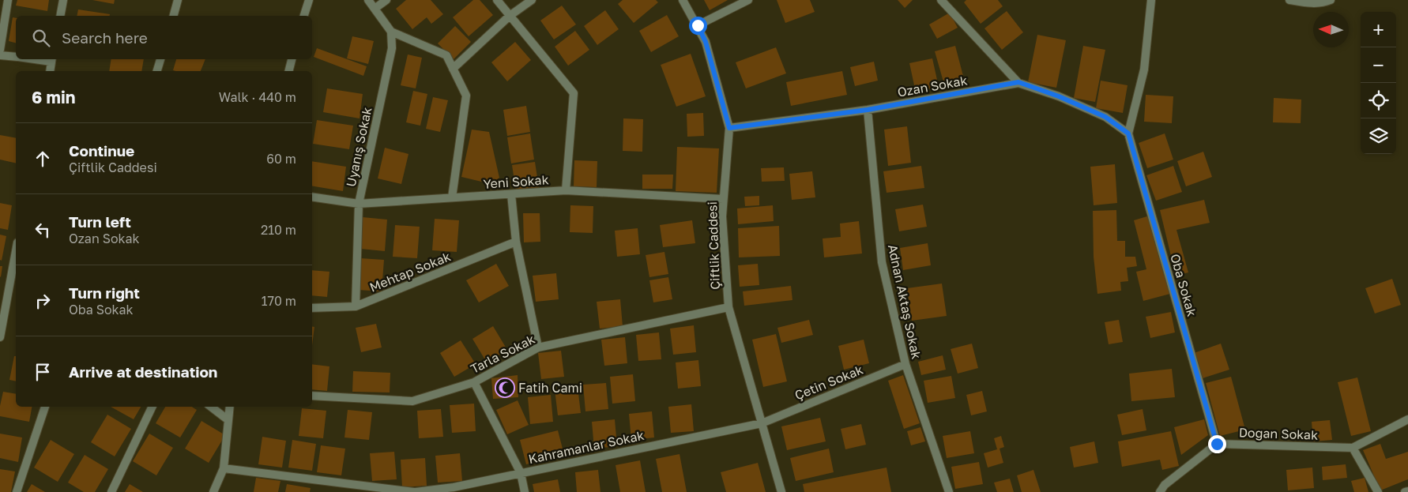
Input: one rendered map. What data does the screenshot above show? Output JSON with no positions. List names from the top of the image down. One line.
{"streets":{"street":["Ozan Sokak","Uyanış Sokak","Yeni Sokak","Çiftlik Caddesi","Mehtap Sokak","Oba Sokak","Adnan Aktaş Sokak","Tarla Sokak","Çetin Sokak","Doğan Sokak","Kahramanlar Sokak"]},"crossings":[["Ozan Sokak","Çiftlik Caddesi"],["Ozan Sokak","Oba Sokak"],["Ozan Sokak","Adnan Aktaş Sokak"],["Uyanış Sokak","Yeni Sokak"],["Uyanış Sokak","Mehtap Sokak"],["Yeni Sokak","Çiftlik Caddesi"],["Çiftlik Caddesi","Tarla Sokak"],["Çiftlik Caddesi","Çetin Sokak"],["Çiftlik Caddesi","Kahramanlar Sokak"],["Oba Sokak","Doğan Sokak"],["Adnan Aktaş Sokak","Çetin Sokak"],["Çetin Sokak","Kahramanlar Sokak"]],"places":{"mosque":["Fatih Cami"]},"north":"left","page":{"map_buttons":["+","−"],"search":"Search here","heading":["6 min","Walk · 440 m"],"list":[["Continue","Çiftlik Caddesi","60 m"],["Turn left","Ozan Sokak","210 m"],["Turn right","Oba Sokak","170 m"],"Arrive at destination"]}}
